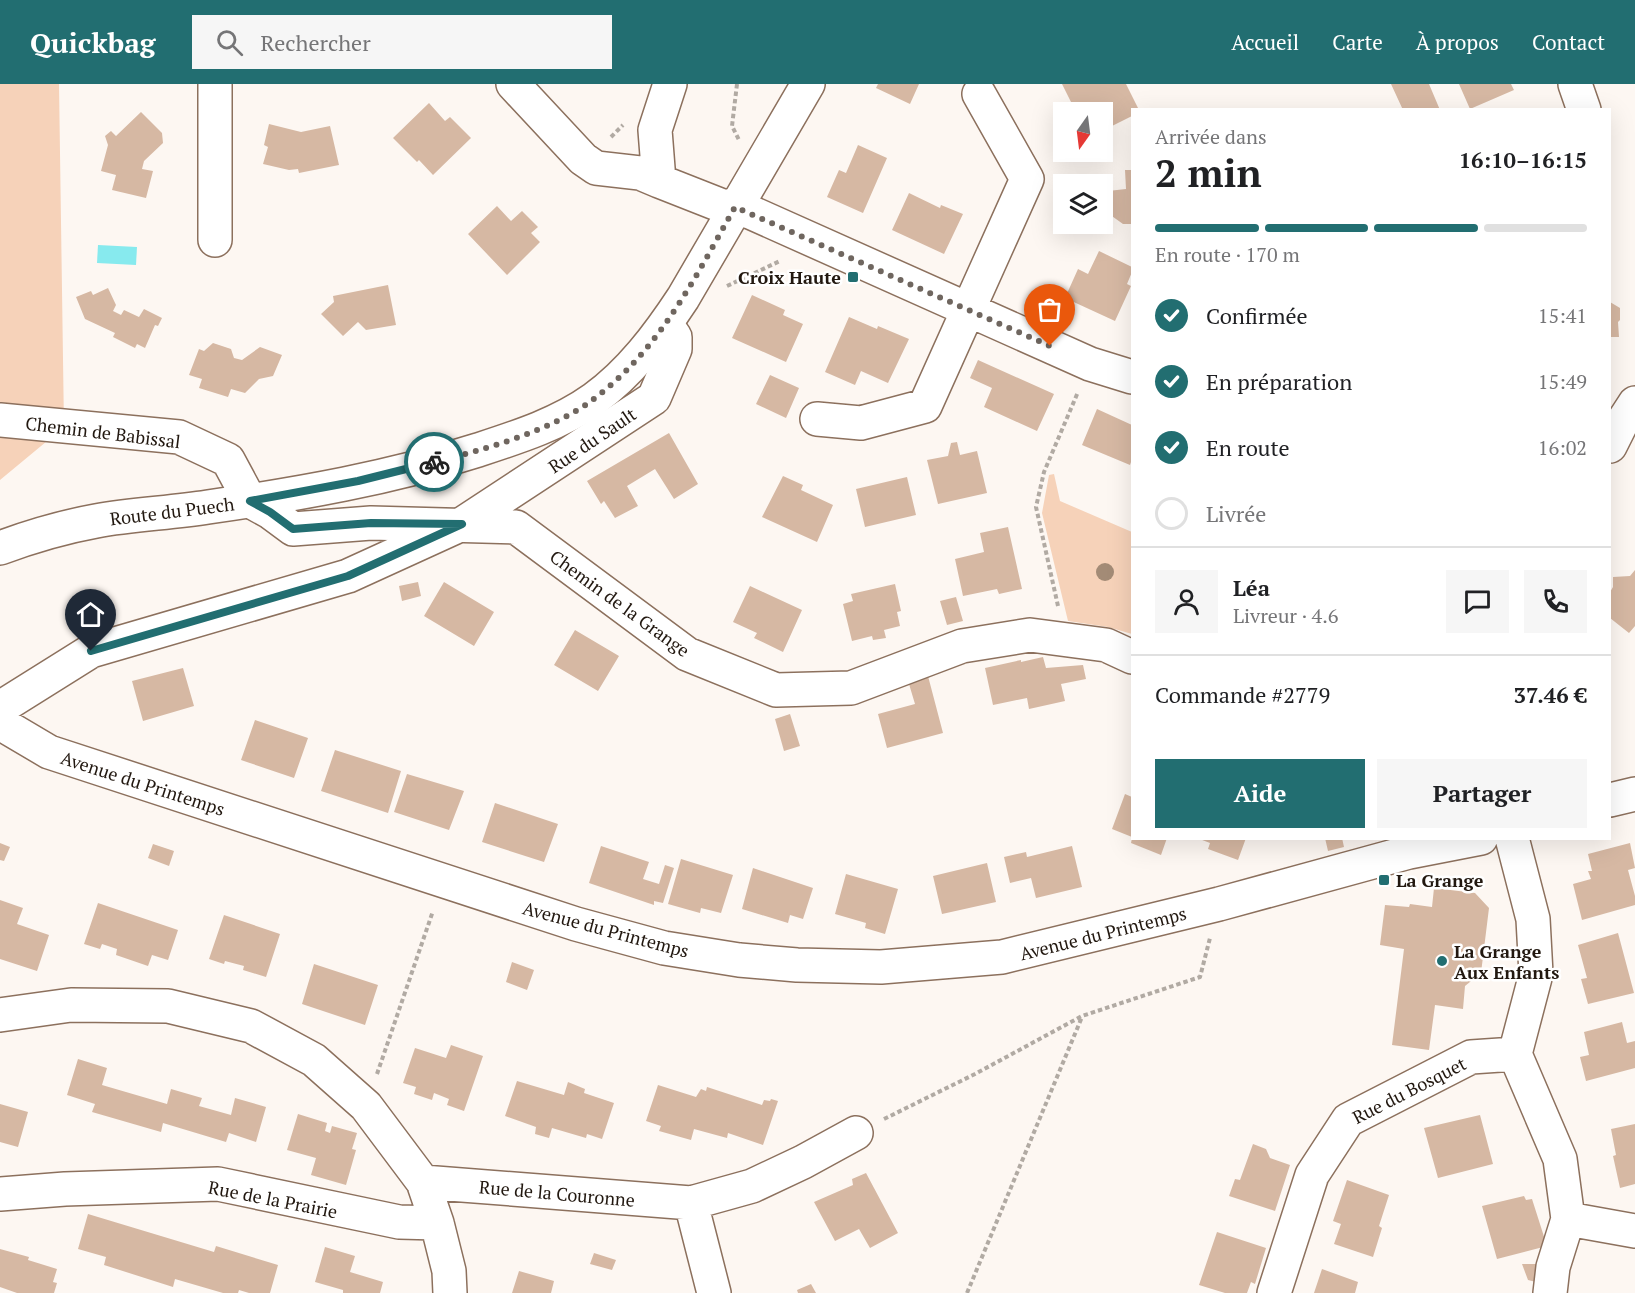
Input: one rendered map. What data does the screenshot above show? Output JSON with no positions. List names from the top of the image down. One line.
{"streets":{"street":["Chemin de Babissal","Rue du Sault","Route du Puech","Chemin de la Grange","Avenue du Printemps","Rue du Bosquet","Rue de la Couronne","Rue de la Prairie"]},"crossings":[["Chemin de Babissal","Route du Puech"],["Chemin de Babissal","Chemin de la Grange"],["Rue du Sault","Route du Puech"],["Rue du Sault","Chemin de la Grange"],["Route du Puech","Chemin de la Grange"]],"places":{"transit":["Croix Haute","La Grange"],"other":["La Grange Aux Enfants"]},"north":"bottom","page":{"header":"Quickbag","search":"Rechercher","nav":["Accueil","Carte","À propos","Contact"],"heading":["2 min","Arrivée dans","16:10–16:15"],"panel":["Léa","Livreur · 4.6","Commande #2779","37.46 €"],"bar":"En route · 170 m","list":[["Confirmée","15:41"],["En préparation","15:49"],["En route","16:02"],"Livrée"],"buttons":["Aide","Partager"]}}
